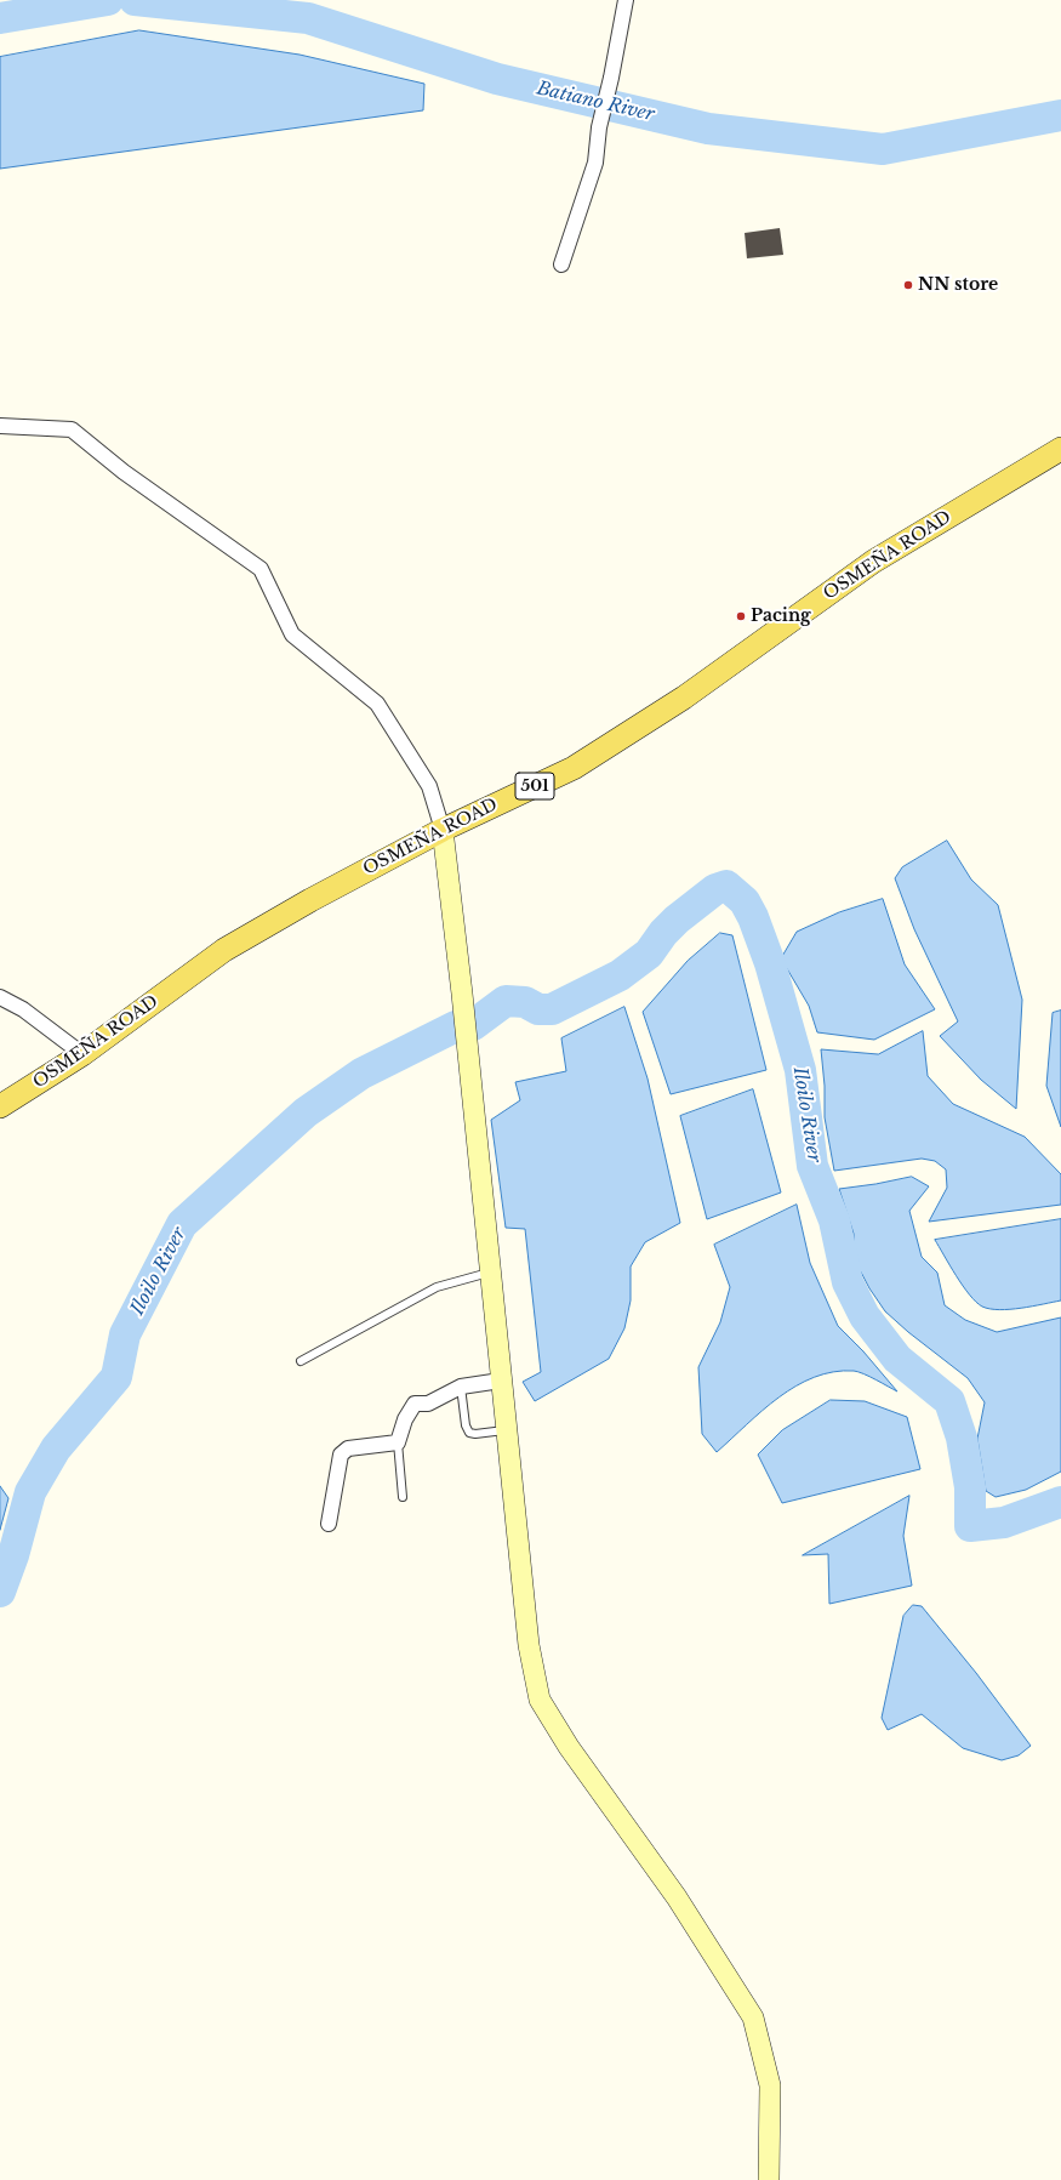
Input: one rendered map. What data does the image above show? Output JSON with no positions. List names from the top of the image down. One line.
{"streets":{"main road":["OSMEÑA ROAD","501"]},"water":["Batiano River","Iloilo River"],"places":["NN store","Pacing"]}
